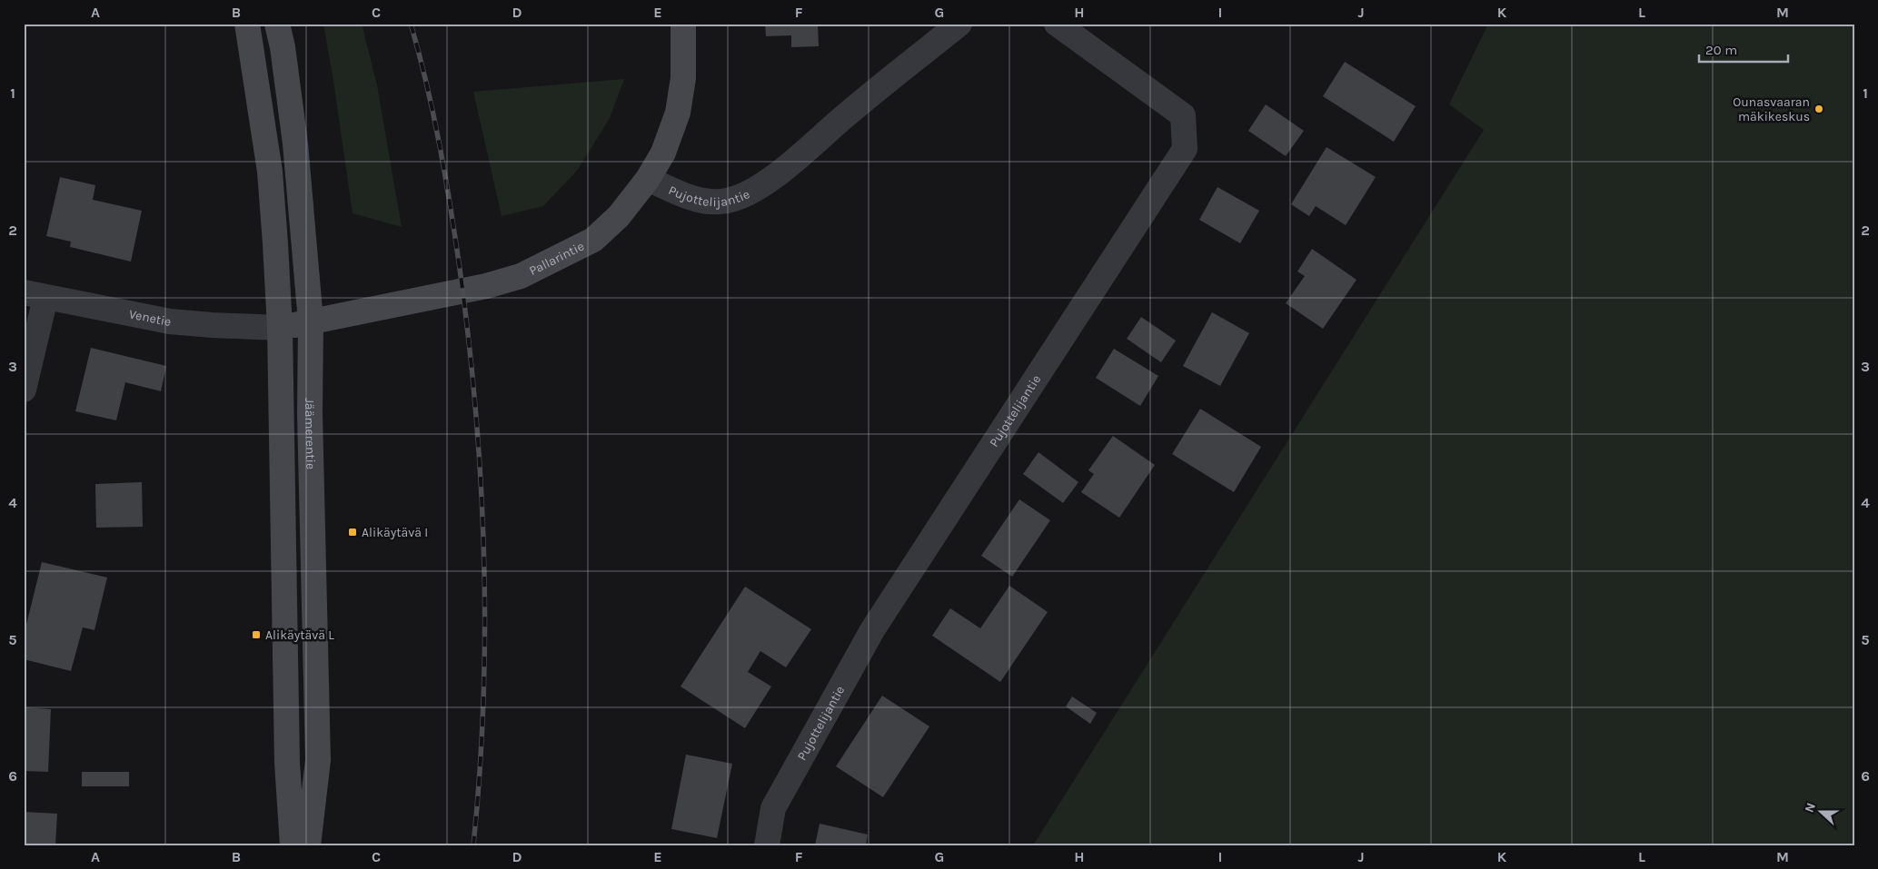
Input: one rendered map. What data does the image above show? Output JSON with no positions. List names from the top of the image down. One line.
{"streets":{"main road":["Pallarintie","Jäämerentie"],"street":["Pujottelijantie","Venetie"]},"crossings":[["Pujottelijantie","Pallarintie"],["Pallarintie","Venetie"],["Pallarintie","Jäämerentie"]],"places":{"other":["Ounasvaaran mäkikeskus"],"transit":["Alikäytävä I","Alikäytävä L"]},"scale_bar":"20 m","north":"left","grid":{"columns":["A","B","C","D","E","F","G","H","I","J","K","L","M"],"rows":["1","2","3","4","5","6"]}}
